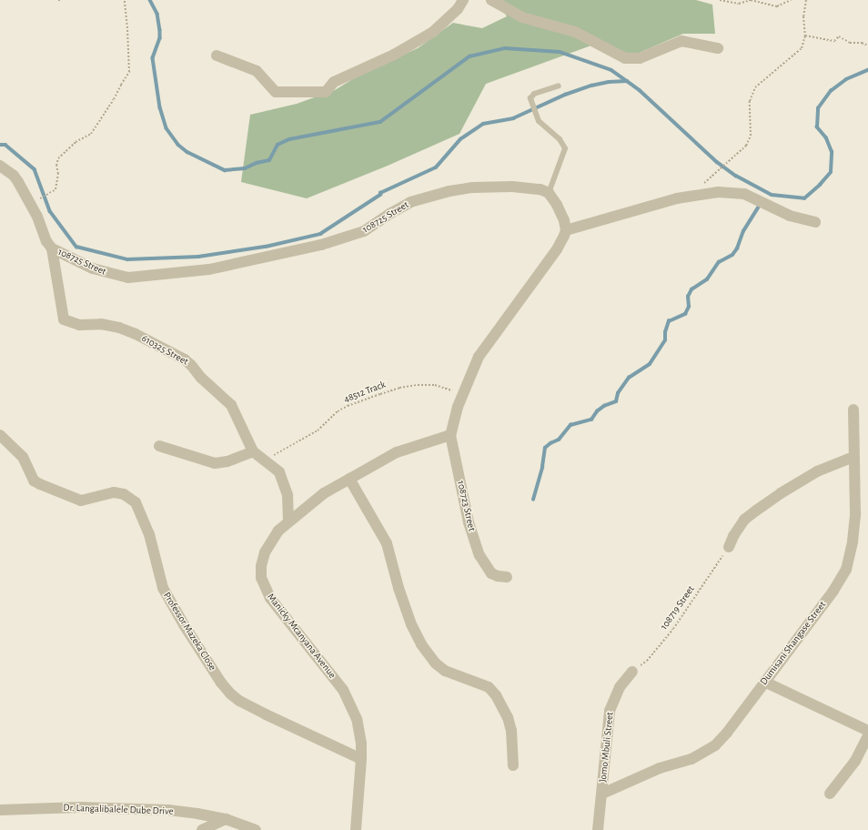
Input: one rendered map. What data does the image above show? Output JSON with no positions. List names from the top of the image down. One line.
{"streets":{"street":["108725 Street","610325 Street","108723 Street","Professor Mazeka Close","Manicky Mcanyana Avenue","Dumisani Shangase Street","Jomo Mbuli Street","Dr. Langalibalele Dube Drive"],"path":["48512 Track","108719 Street"]},"crossings":[["108725 Street","610325 Street"],["610325 Street","48512 Track"],["610325 Street","Manicky Mcanyana Avenue"],["108723 Street","Manicky Mcanyana Avenue"],["108719 Street","Jomo Mbuli Street"],["Professor Mazeka Close","Manicky Mcanyana Avenue"],["Dumisani Shangase Street","Jomo Mbuli Street"]]}
